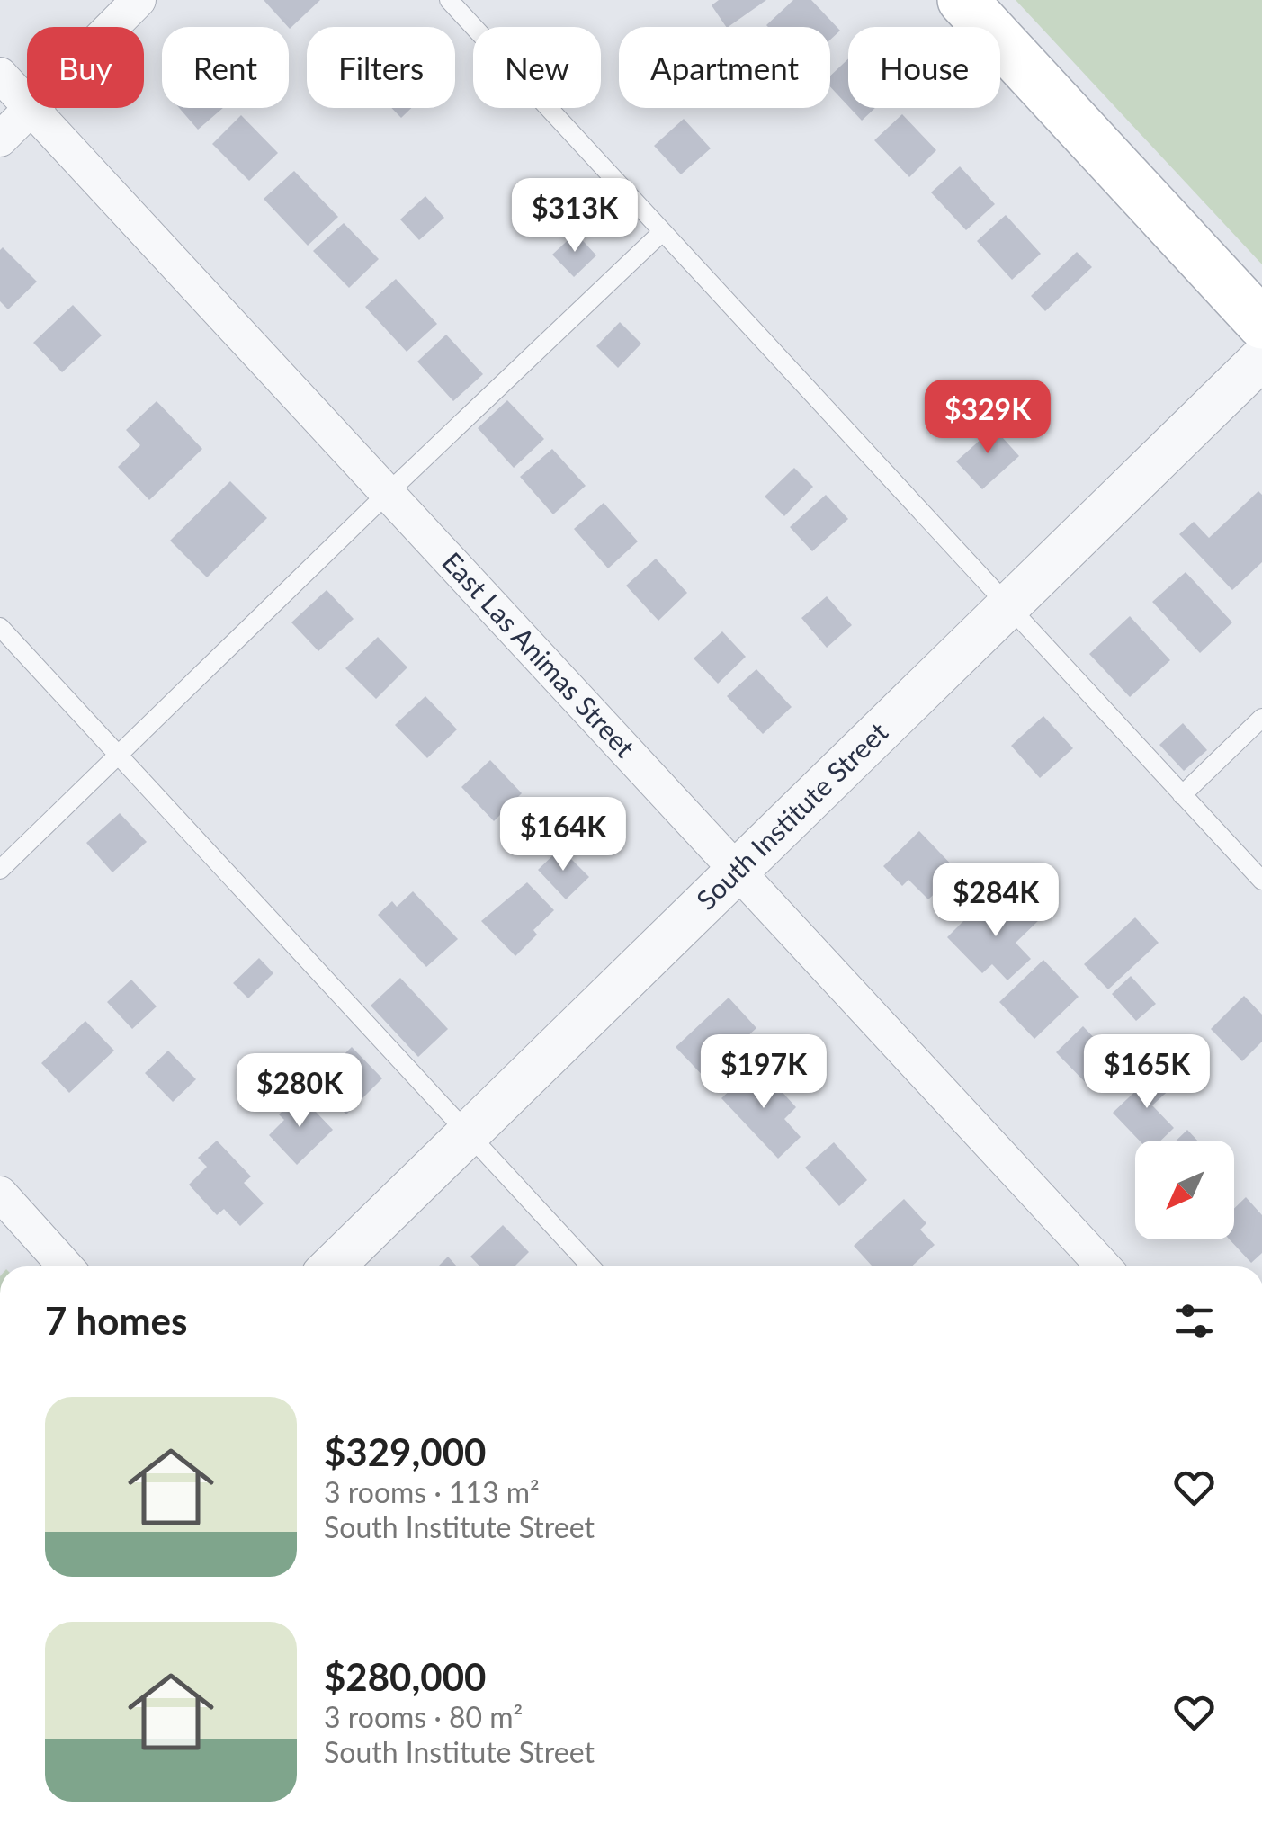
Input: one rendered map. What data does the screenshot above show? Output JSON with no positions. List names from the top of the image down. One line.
{"streets":{"street":["East Las Animas Street","South Institute Street"]},"crossings":[["East Las Animas Street","South Institute Street"]],"north":"bottom left","page":{"chip":["Buy","Rent","Filters","New","Apartment","House"],"price":["$313K","$329K","$164K","$284K","$197K","$165K","$280K"],"heading":"7 homes","list":[{"name":"$329,000","note":"3 rooms · 113 m² · South Institute Street"},{"name":"$280,000","note":"3 rooms · 80 m² · South Institute Street"}]}}
